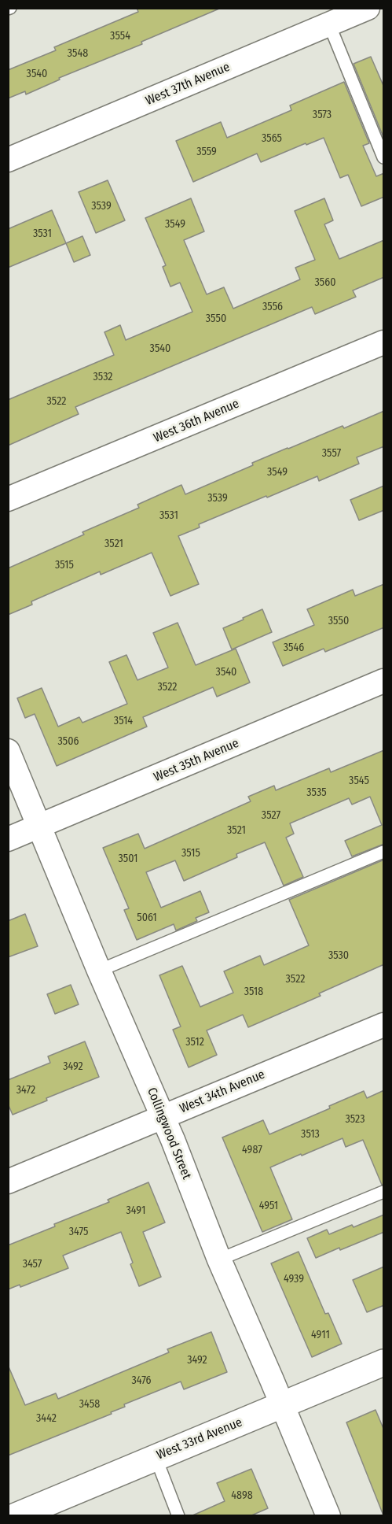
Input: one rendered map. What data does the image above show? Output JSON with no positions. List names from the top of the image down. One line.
{"streets":{"street":["West 37th Avenue","West 36th Avenue","West 35th Avenue","West 34th Avenue","Collingwood Street","West 33rd Avenue"]},"crossings":[["West 35th Avenue","Collingwood Street"],["West 34th Avenue","Collingwood Street"],["Collingwood Street","West 33rd Avenue"]],"house_numbers":["3554","3548","3540","3573","3565","3559","3539","3549","3531","3560","3556","3550","3540","3532","3522","3557","3549","3539","3531","3521","3515","3550","3546","3540","3522","3514","3506","3545","3535","3527","3521","3515","3501","5061","3530","3522","3518","3512","3492","3472","3523","3513","4987","4951","3491","3475","3457","4939","4911","3492","3476","3458","3442","4898"]}
